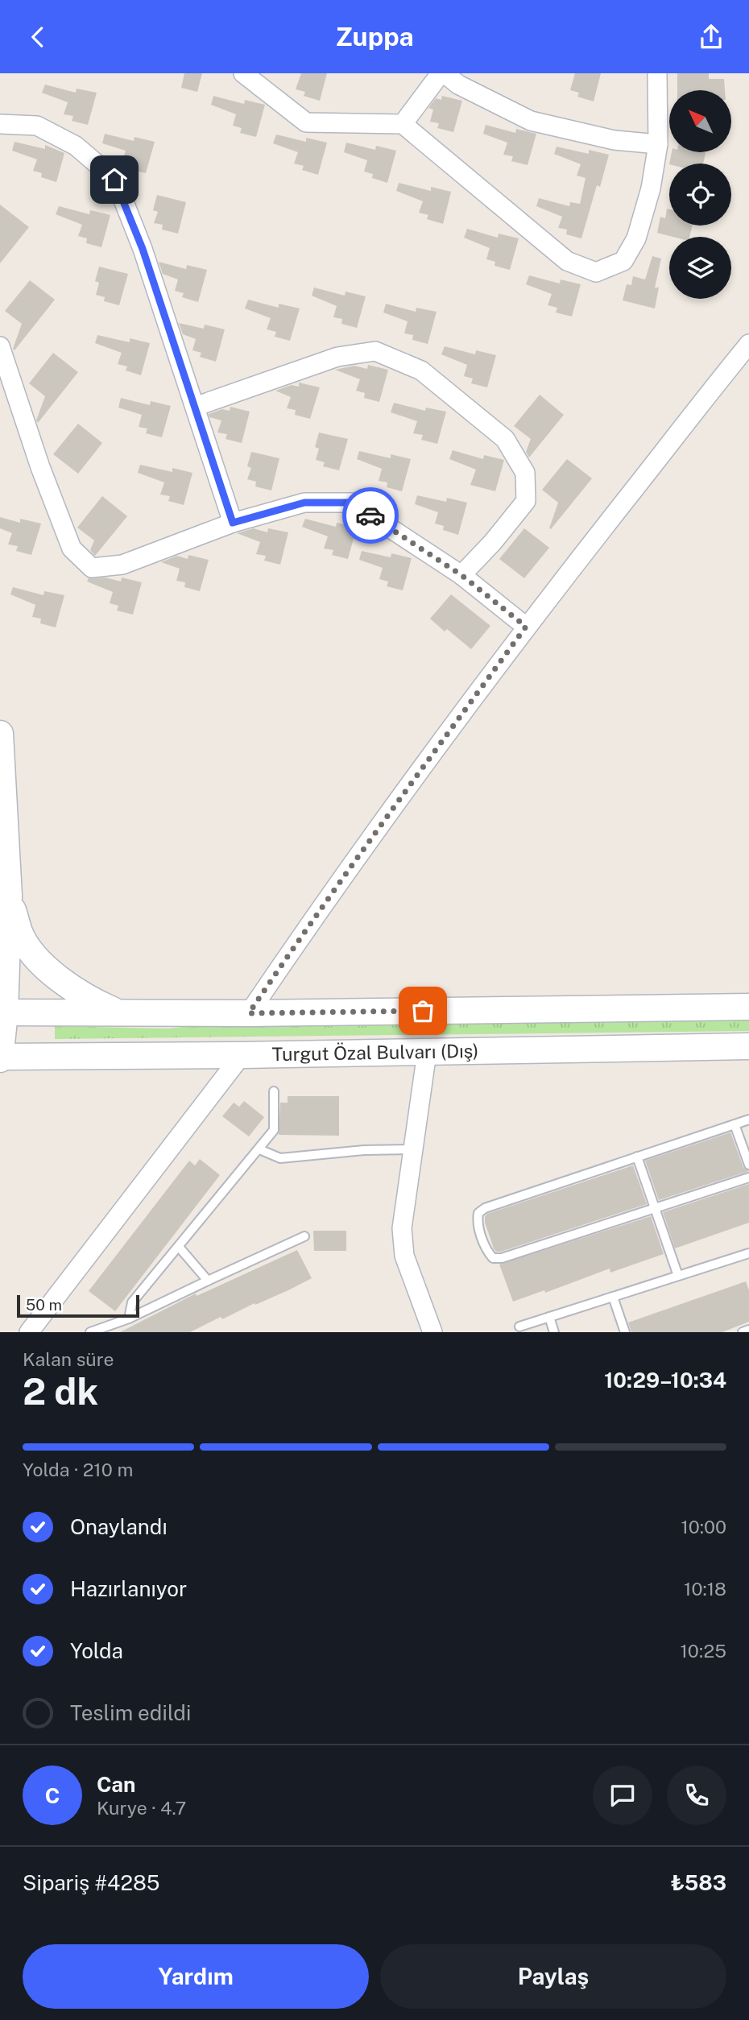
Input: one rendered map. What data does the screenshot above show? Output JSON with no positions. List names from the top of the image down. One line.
{"streets":{"main road":["Turgut Özal Bulvarı (Dış)"]},"scale_bar":"50 m","north":"top left","page":{"header":"Zuppa","scale":"50 m","heading":["2 dk","Kalan süre","10:29–10:34"],"panel":["Can","Kurye · 4.7","Sipariş #4285","₺583"],"bar":"Yolda · 210 m","list":[["Onaylandı","10:00"],["Hazırlanıyor","10:18"],["Yolda","10:25"],"Teslim edildi"],"round":"C","buttons":["Yardım","Paylaş"]}}
